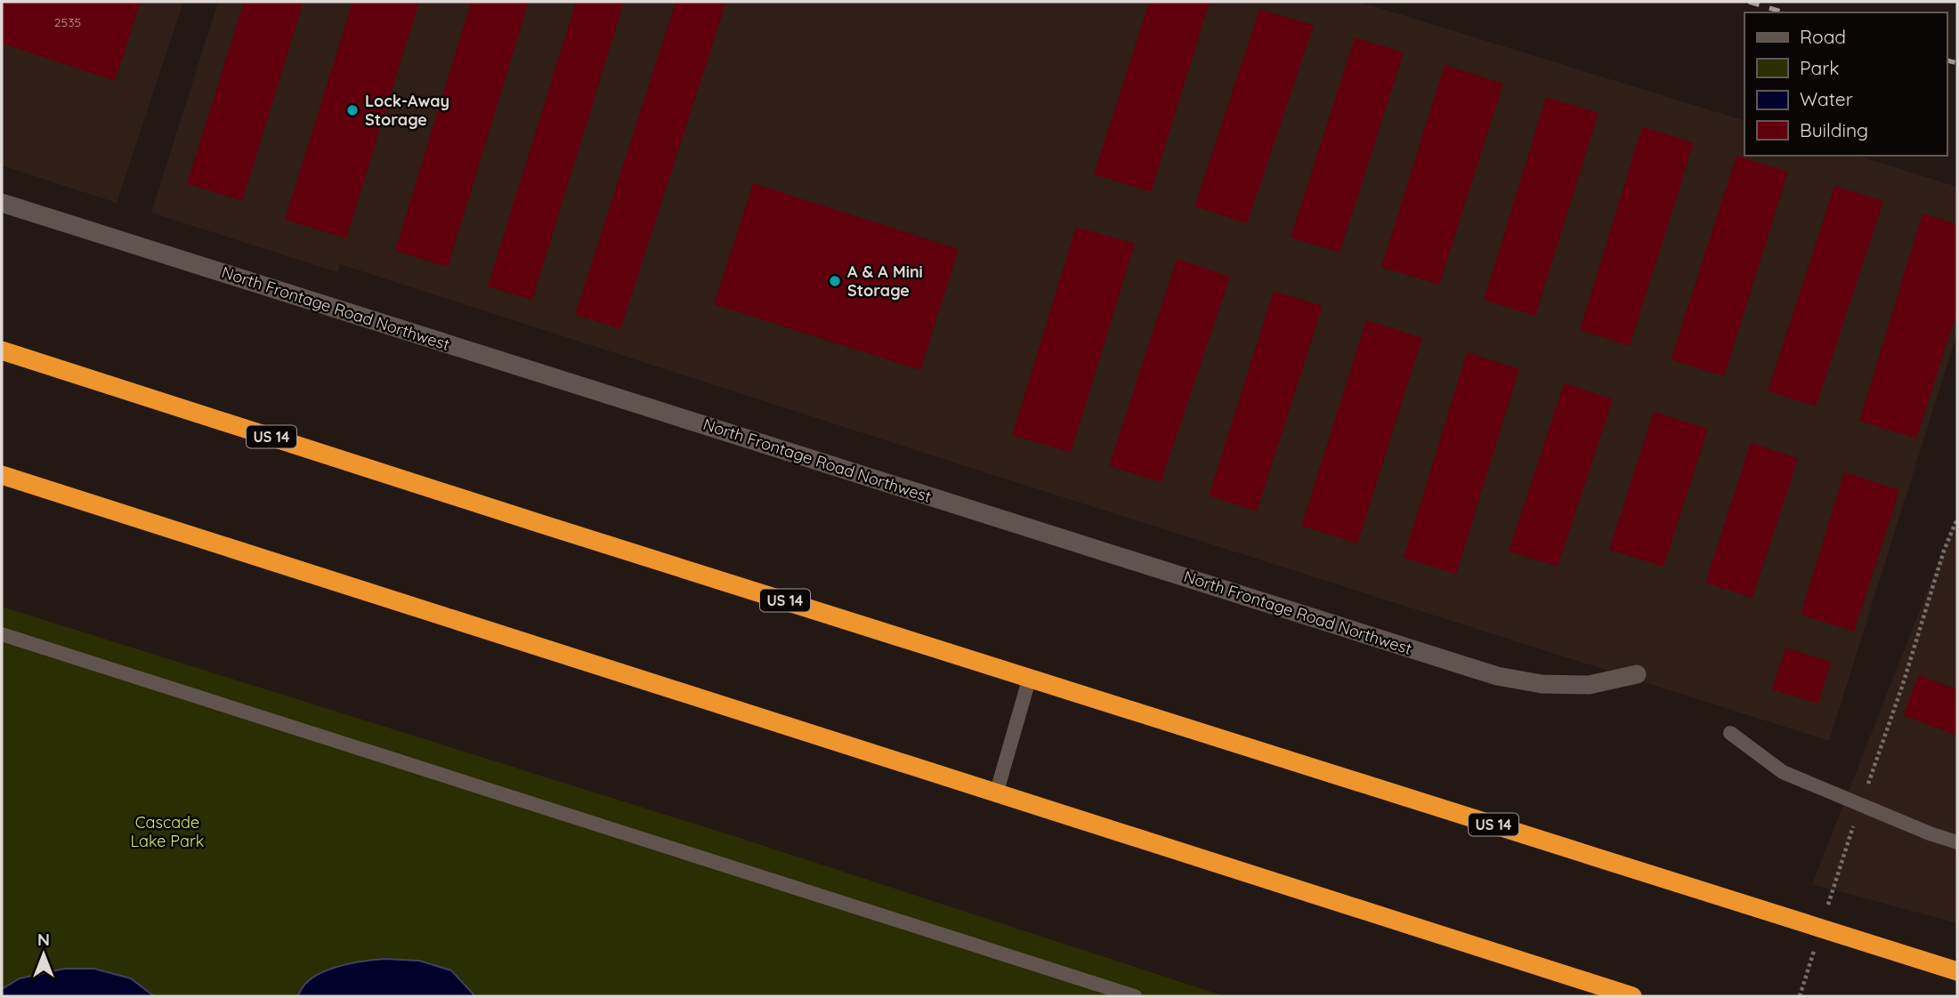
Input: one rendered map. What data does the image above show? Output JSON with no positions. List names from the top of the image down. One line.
{"streets":{"highway":["US 14"],"street":["North Frontage Road Northwest"]},"parks":["Cascade Lake Park"],"places":["Lock-Away Storage","A & A Mini Storage"],"house_numbers":["2535"],"legend":["Road","Park","Water","Building"],"north":"top"}
